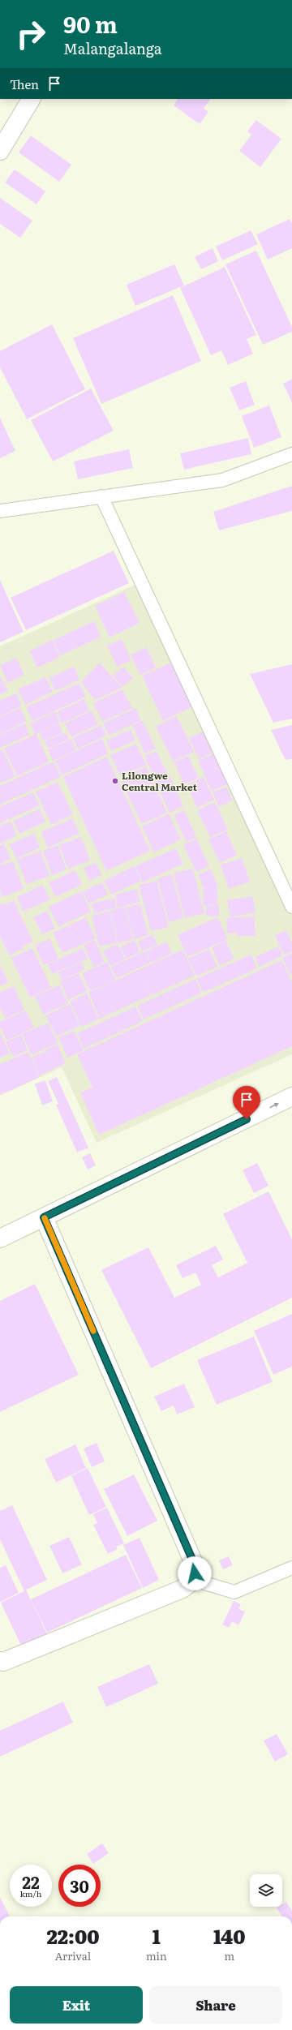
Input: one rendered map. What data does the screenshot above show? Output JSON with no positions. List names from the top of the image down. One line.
{"places":["Lilongwe Central Market"],"page":{"turn":["90 m","Malangalanga"],"then":"Then","speed":"22 km/h","limit":"30","eta":["22:00","Arrival","1","min","140","m"],"buttons":["Exit","Share"]}}
